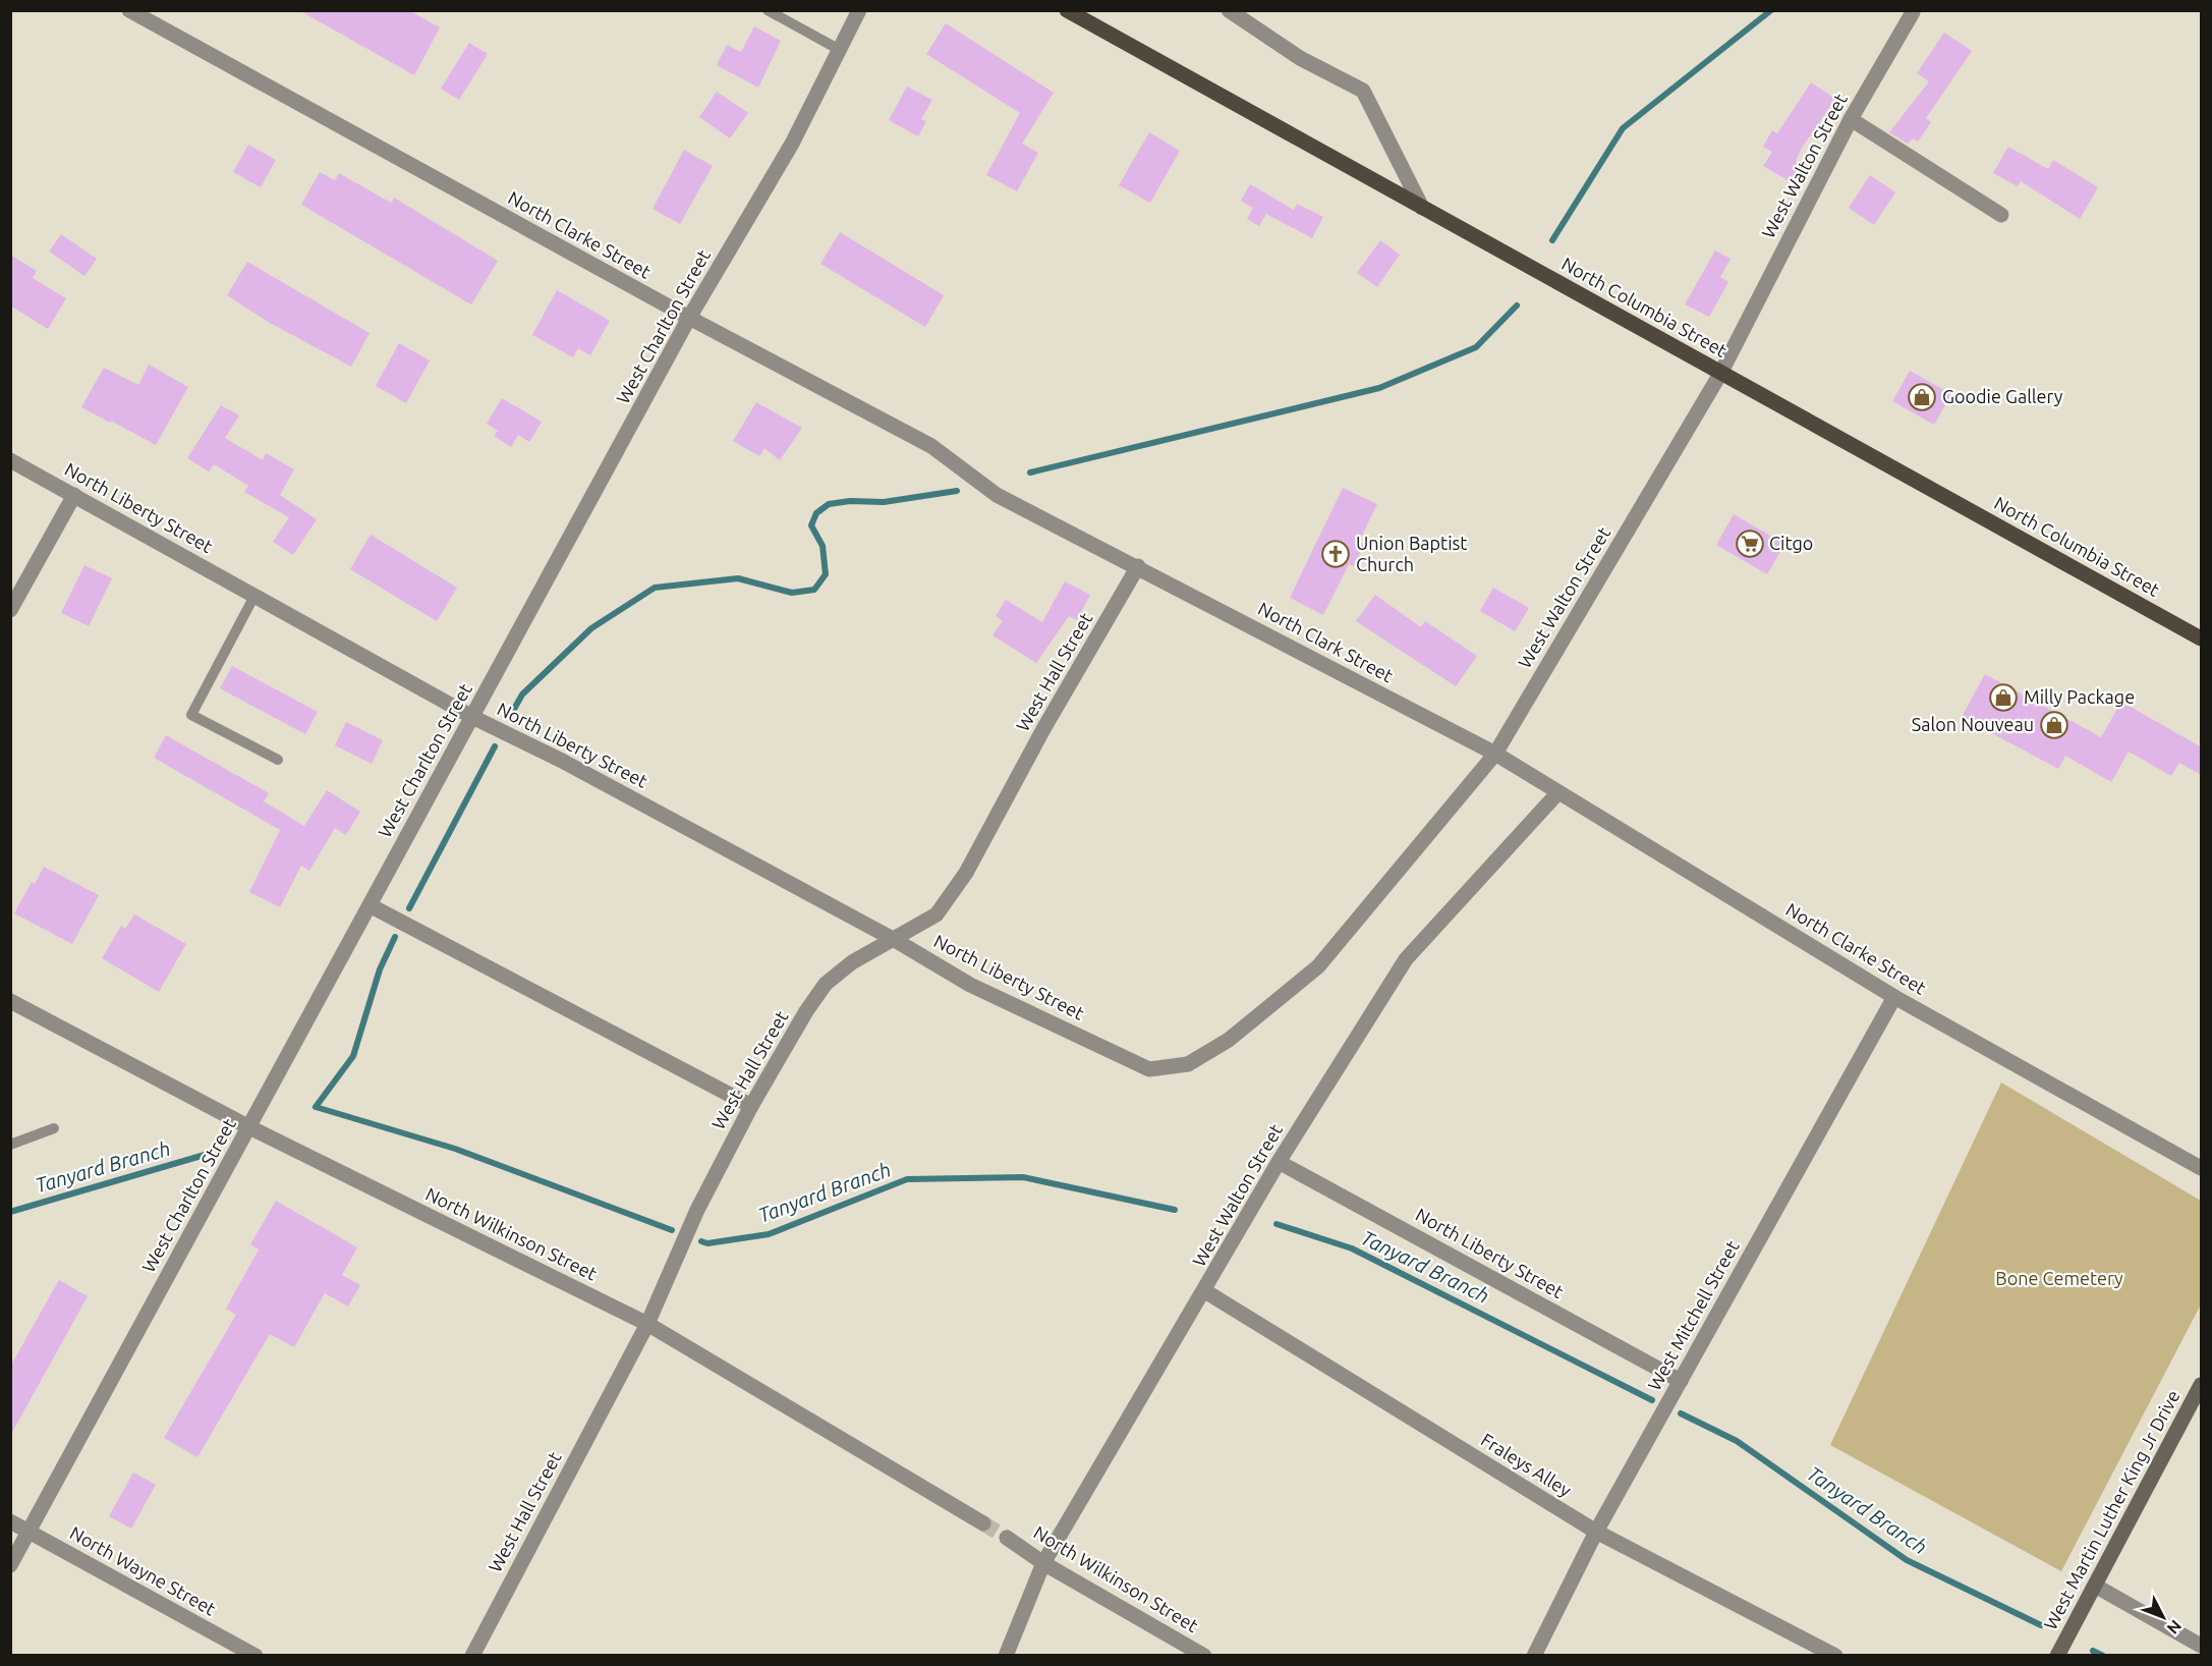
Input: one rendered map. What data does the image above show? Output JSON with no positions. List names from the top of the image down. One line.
{"streets":{"main road":["North Columbia Street","West Martin Luther King Jr Drive"],"street":["West Walton Street","North Clarke Street","West Charlton Street","North Liberty Street","North Clark Street","West Hall Street","North Wilkinson Street","West Mitchell Street","Fraleys Alley","North Wayne Street"]},"crossings":[["West Walton Street","North Clarke Street"],["West Walton Street","North Columbia Street"],["West Walton Street","North Liberty Street"],["West Walton Street","North Clark Street"],["West Walton Street","North Wilkinson Street"],["West Walton Street","Fraleys Alley"],["North Clarke Street","West Charlton Street"],["North Clarke Street","North Clark Street"],["North Clarke Street","West Hall Street"],["North Clarke Street","West Mitchell Street"],["West Charlton Street","North Liberty Street"],["West Charlton Street","North Wilkinson Street"],["West Charlton Street","North Wayne Street"],["North Liberty Street","West Hall Street"],["North Liberty Street","West Mitchell Street"],["North Clark Street","West Hall Street"],["West Hall Street","North Wilkinson Street"],["West Mitchell Street","Fraleys Alley"]],"water":["Tanyard Branch"],"parks":["Bone Cemetery"],"places":{"shop":["Goodie Gallery","Milly Package","Salon Nouveau"],"supermarket":["Citgo"],"church":["Union Baptist Church"]},"north":"bottom right"}
